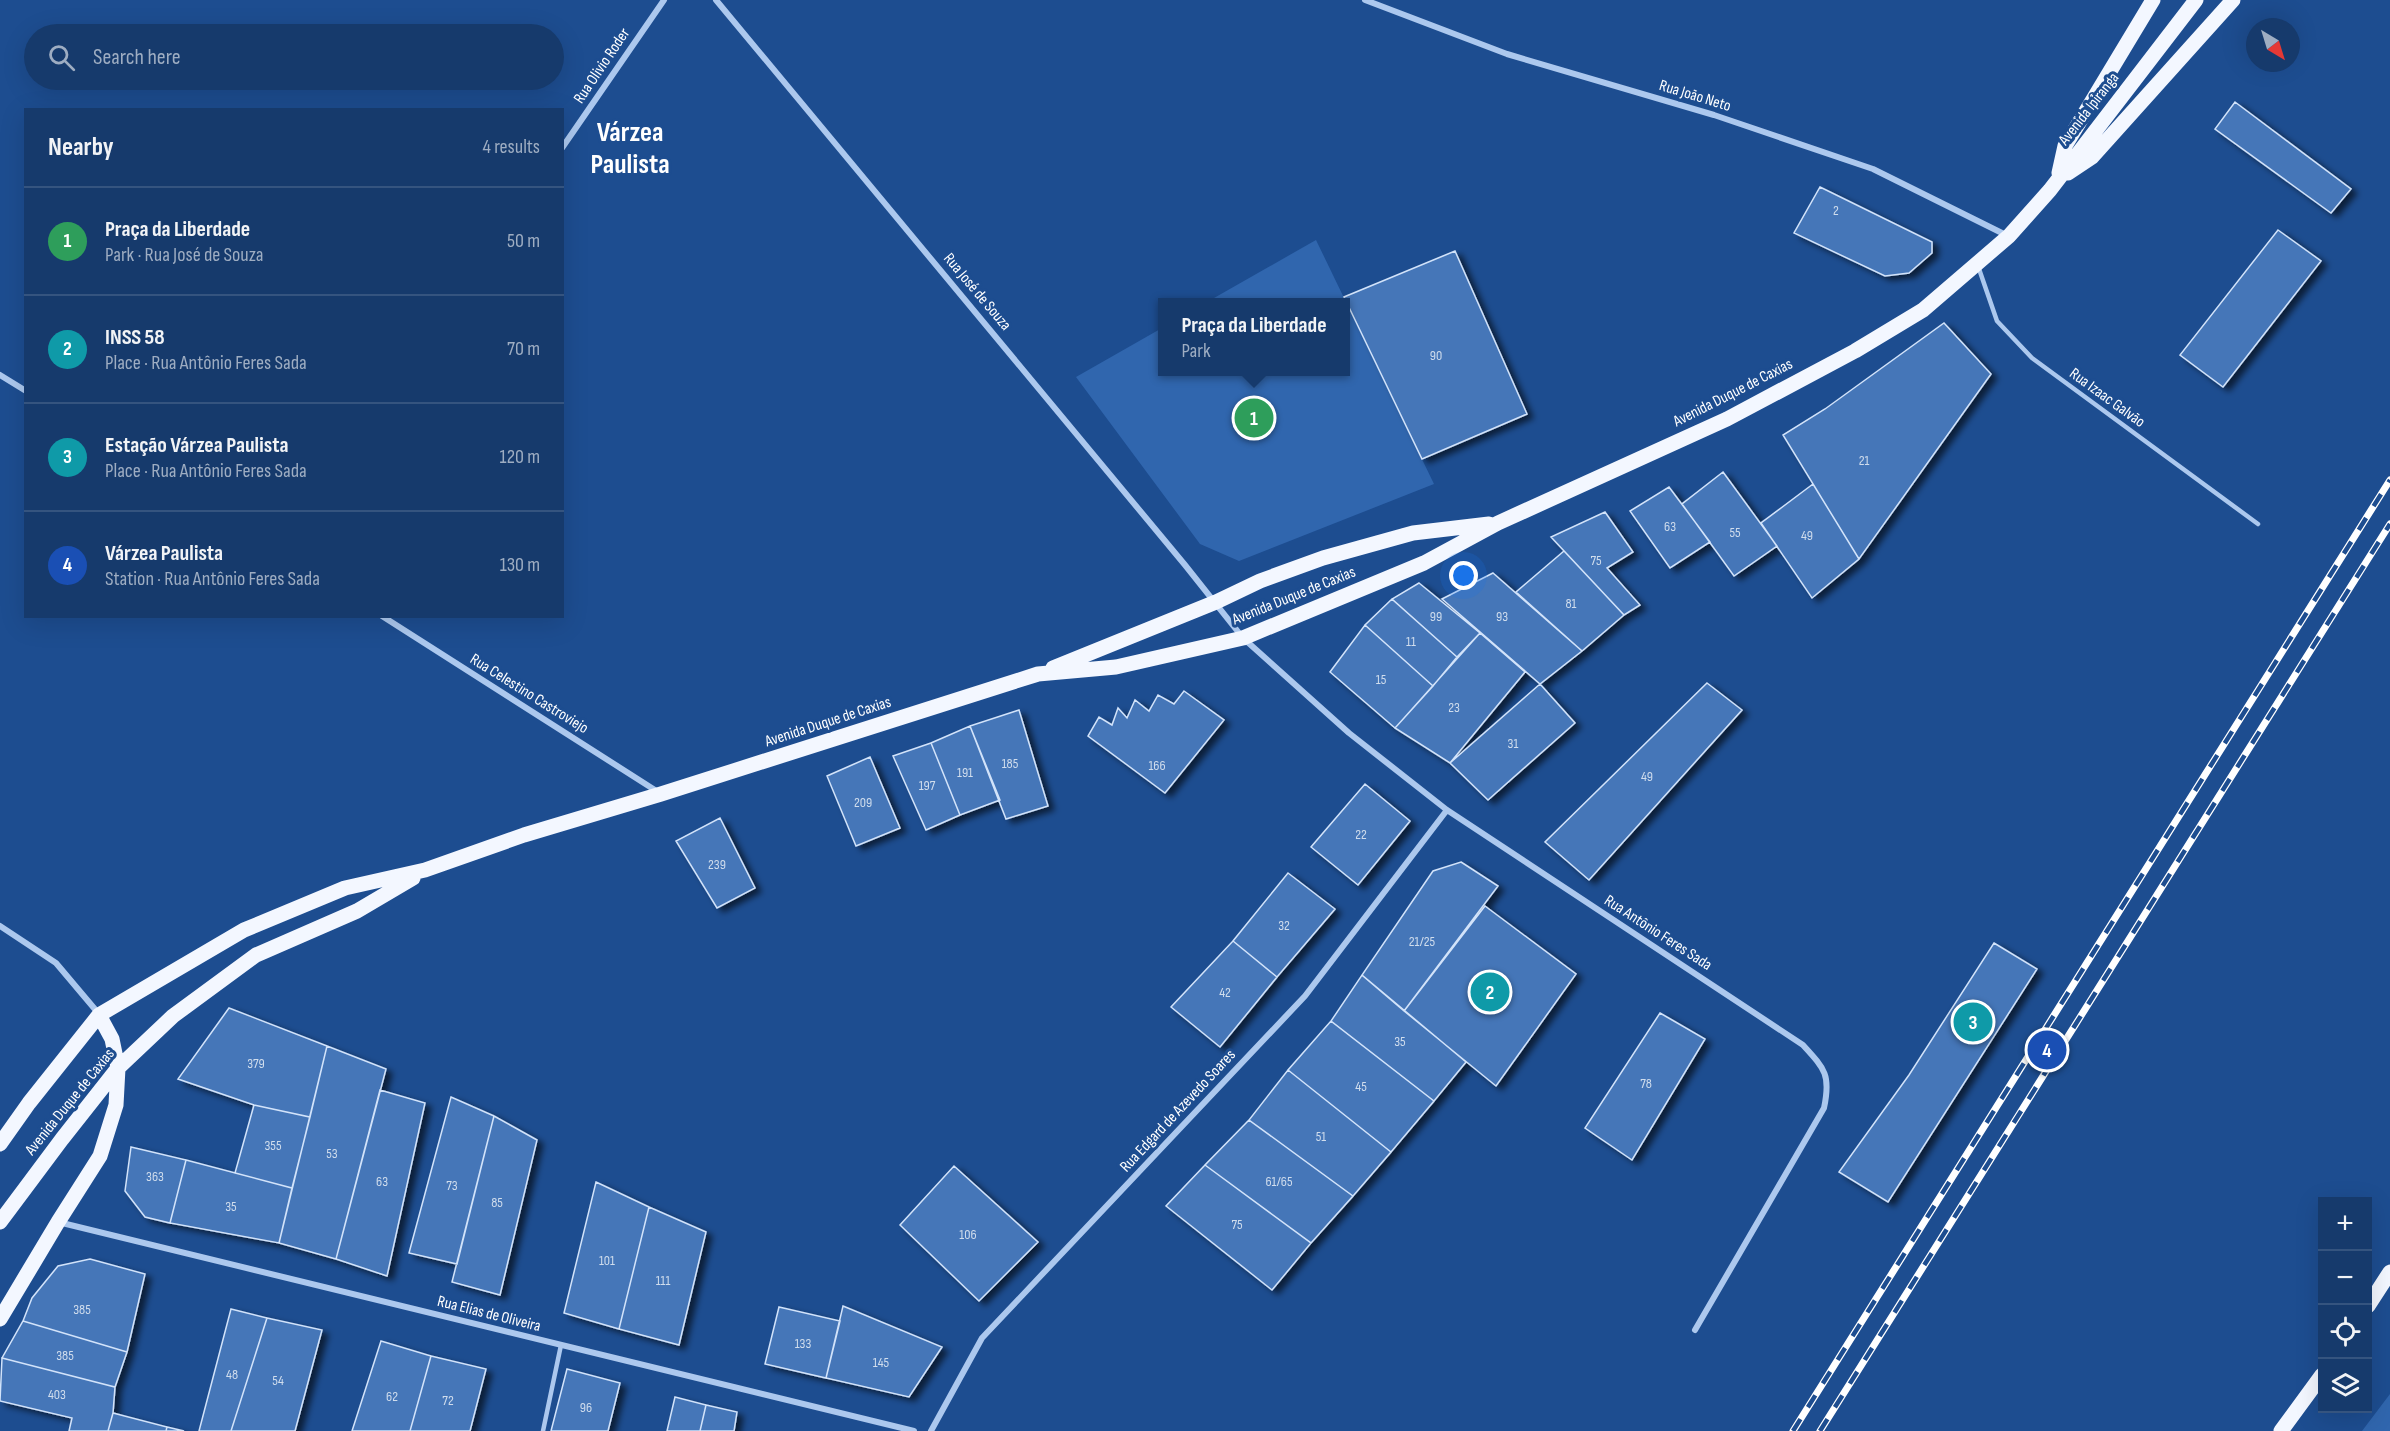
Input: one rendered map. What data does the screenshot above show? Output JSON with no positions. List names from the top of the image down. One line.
{"streets":{"main road":["Avenida Ipiranga","Avenida Duque de Caxias"],"street":["Rua Olivio Roder","Rua João Neto","Rua José de Souza","Rua Celestino Castroviejo","Rua Antônio Feres Sada","Rua Edgard de Azevedo Soares","Rua Elias de Oliveira"],"lane":["Rua Izaac Galvão"]},"crossings":[["Rua João Neto","Avenida Ipiranga"],["Rua João Neto","Avenida Duque de Caxias"],["Avenida Ipiranga","Avenida Duque de Caxias"],["Rua José de Souza","Avenida Duque de Caxias"],["Rua José de Souza","Rua Antônio Feres Sada"],["Avenida Duque de Caxias","Rua Izaac Galvão"],["Avenida Duque de Caxias","Rua Celestino Castroviejo"],["Avenida Duque de Caxias","Rua Antônio Feres Sada"],["Rua Antônio Feres Sada","Rua Edgard de Azevedo Soares"]],"districts":["Várzea Paulista"],"house_numbers":["2","90","21","63","55","49","75","81","99","93","11","15","23","31","185","166","191","49","197","209","22","239","32","21/25","42","35","379","78","45","51","355","53","363","63","61/65","73","85","35","75","106","101","111","385","133","385","145","48","54","403","62","72","96"],"north":"bottom right","page":{"search":"Search here","heading":["Nearby","4 results"],"list":[{"mark":"1","name":"Praça da Liberdade","note":"Park · Rua José de Souza","value":"50 m"},{"mark":"2","name":"INSS 58","note":"Place · Rua Antônio Feres Sada","value":"70 m"},{"mark":"3","name":"Estação Várzea Paulista","note":"Place · Rua Antônio Feres Sada","value":"120 m"},{"mark":"4","name":"Várzea Paulista","note":"Station · Rua Antônio Feres Sada","value":"130 m"}],"popup":["Praça da Liberdade","Park"],"pins":["1","2","3","4"],"map_buttons":["+","−"]}}
